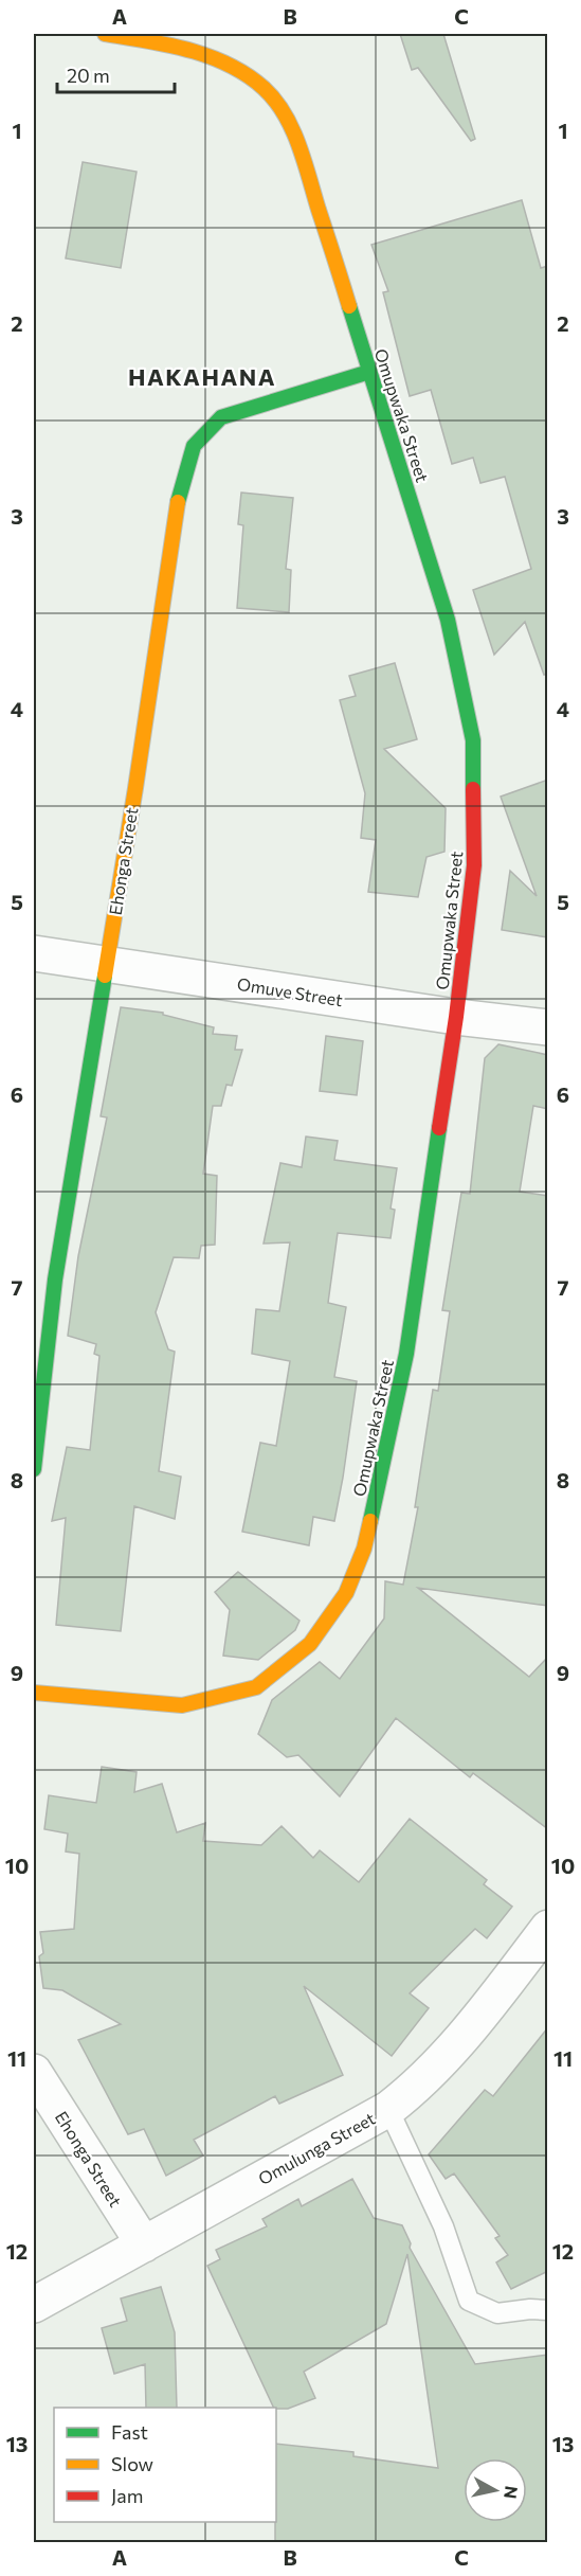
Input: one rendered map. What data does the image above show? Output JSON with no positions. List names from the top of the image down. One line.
{"streets":{"street":["Omupwaka Street","Ehonga Street","Omuve Street","Omulunga Street"]},"crossings":[["Omupwaka Street","Ehonga Street"],["Omupwaka Street","Omuve Street"],["Ehonga Street","Omuve Street"],["Ehonga Street","Omulunga Street"]],"districts":["HAKAHANA"],"legend":["Fast","Slow","Jam"],"scale_bar":"20 m","north":"right","grid":{"columns":["A","B","C"],"rows":["1","2","3","4","5","6","7","8","9","10","11","12","13"]}}
